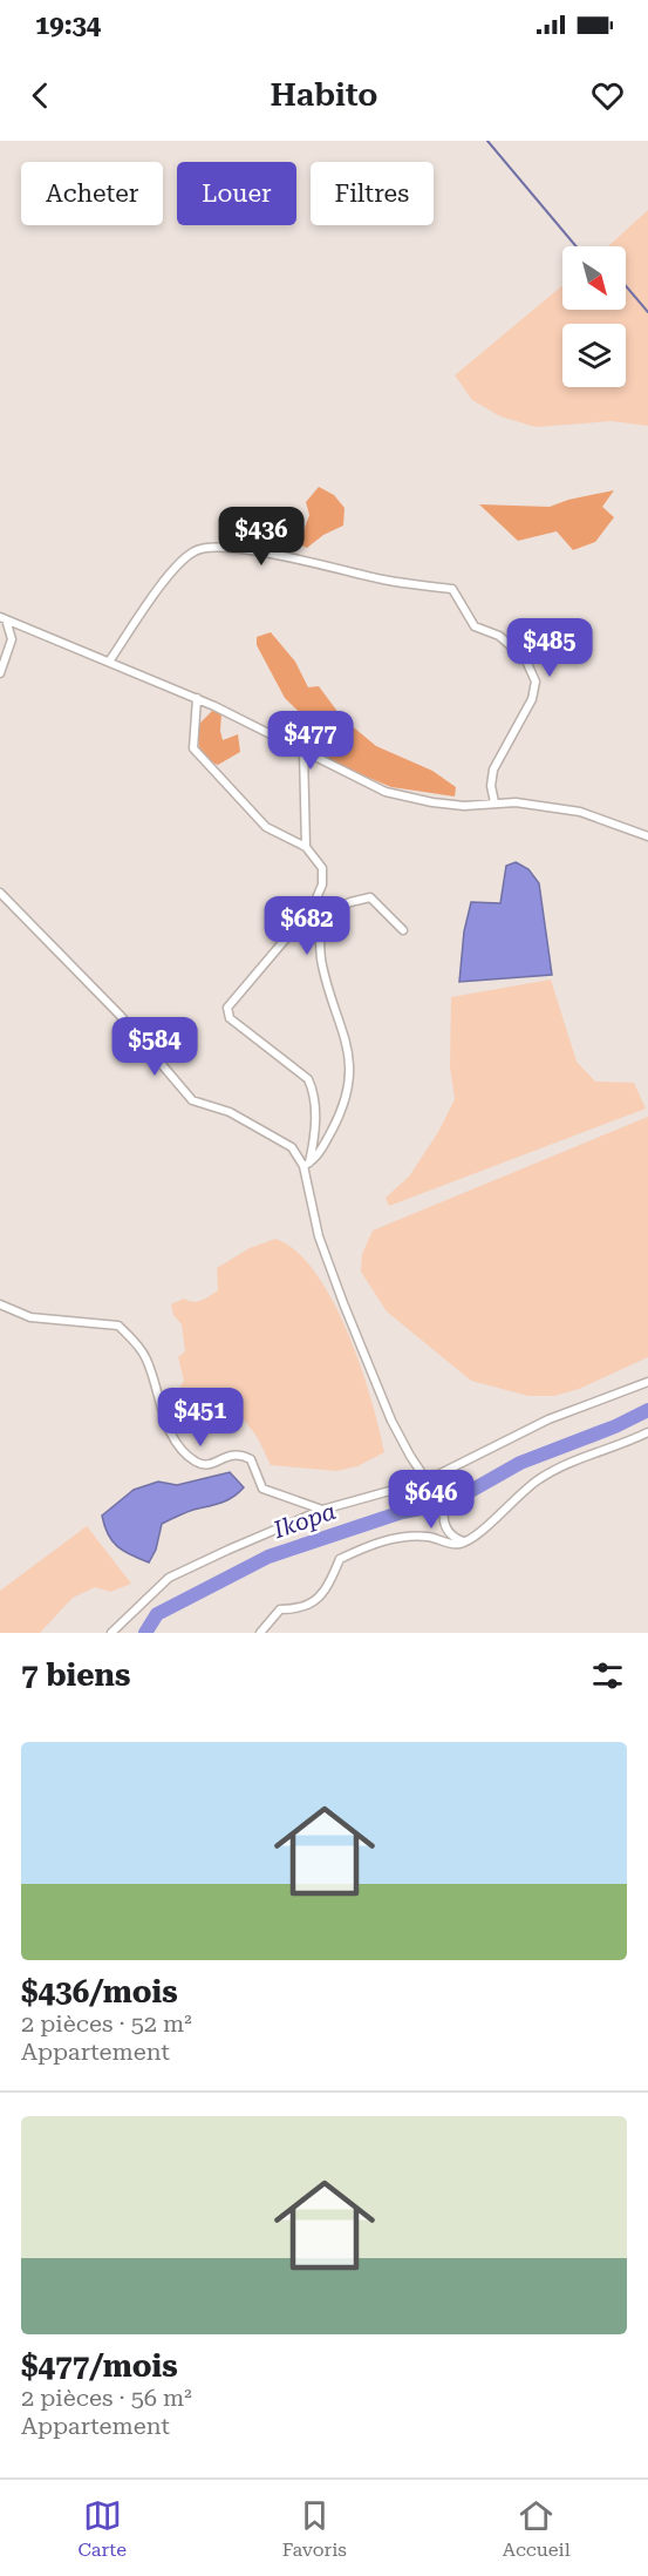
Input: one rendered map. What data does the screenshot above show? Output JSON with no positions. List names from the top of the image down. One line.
{"water":["Ikopa"],"north":"bottom right","page":{"status":"19:34","header":"Habito","chip":["Acheter","Louer","Filtres"],"price":["$436","$485","$477","$682","$584","$451","$646"],"heading":"7 biens","list":[{"name":"$436/mois","note":"2 pièces · 52 m² · Appartement"},{"name":"$477/mois","note":"2 pièces · 56 m² · Appartement"}],"tabs":["Carte","Favoris","Accueil"]}}
